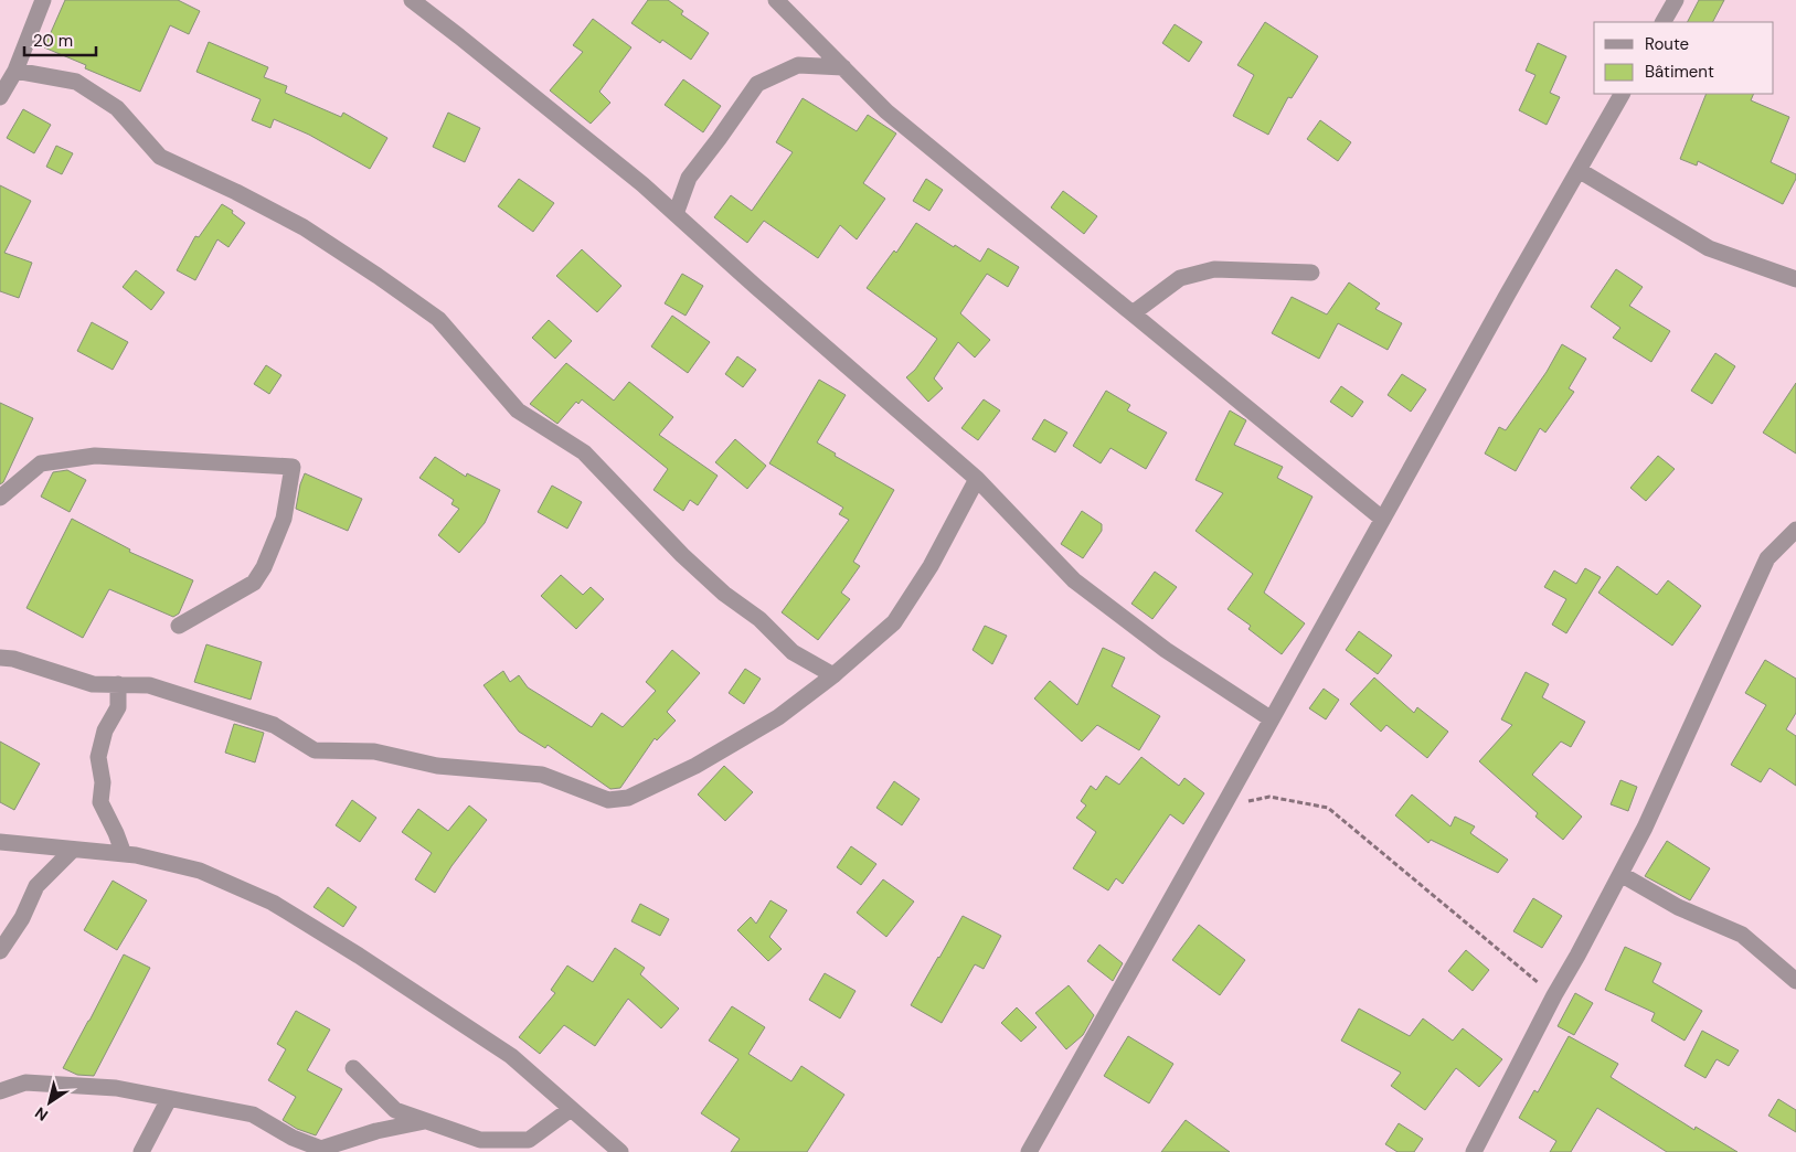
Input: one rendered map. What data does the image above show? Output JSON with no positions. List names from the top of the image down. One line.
{"legend":["Route","Bâtiment"],"scale_bar":"20 m","north":"bottom left"}
